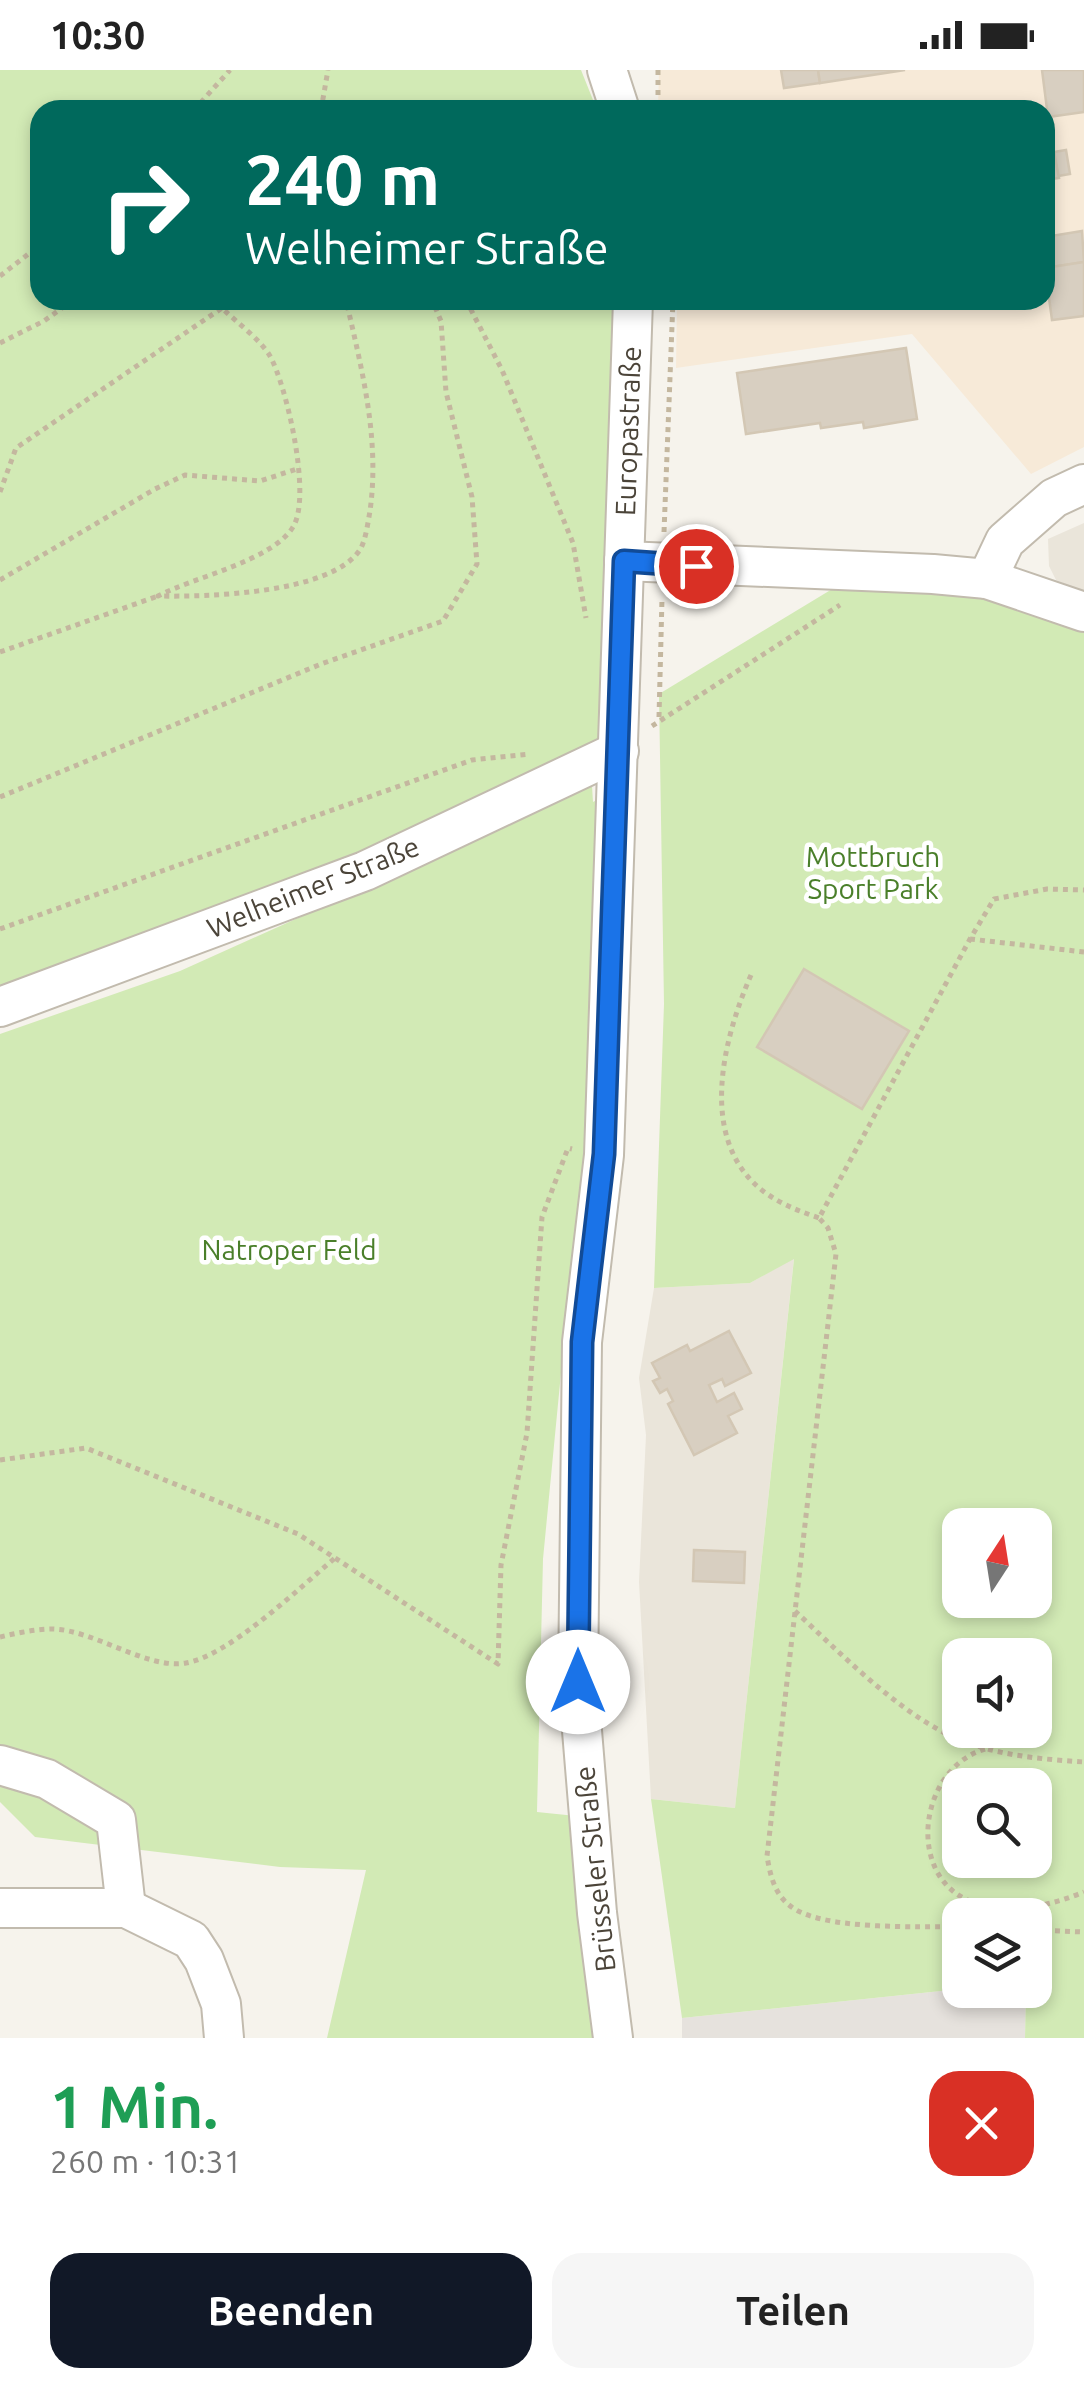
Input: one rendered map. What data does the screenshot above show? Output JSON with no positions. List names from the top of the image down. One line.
{"streets":{"street":["Europastraße","Welheimer Straße","Brüsseler Straße"]},"crossings":[["Europastraße","Brüsseler Straße"],["Welheimer Straße","Brüsseler Straße"]],"parks":["Mottbruch Sport Park","Natroper Feld"],"north":"top","page":{"status":"10:30","turn":["240 m","Welheimer Straße"],"heading":["1 Min.","260 m · 10:31"],"buttons":["Beenden","Teilen"]}}
